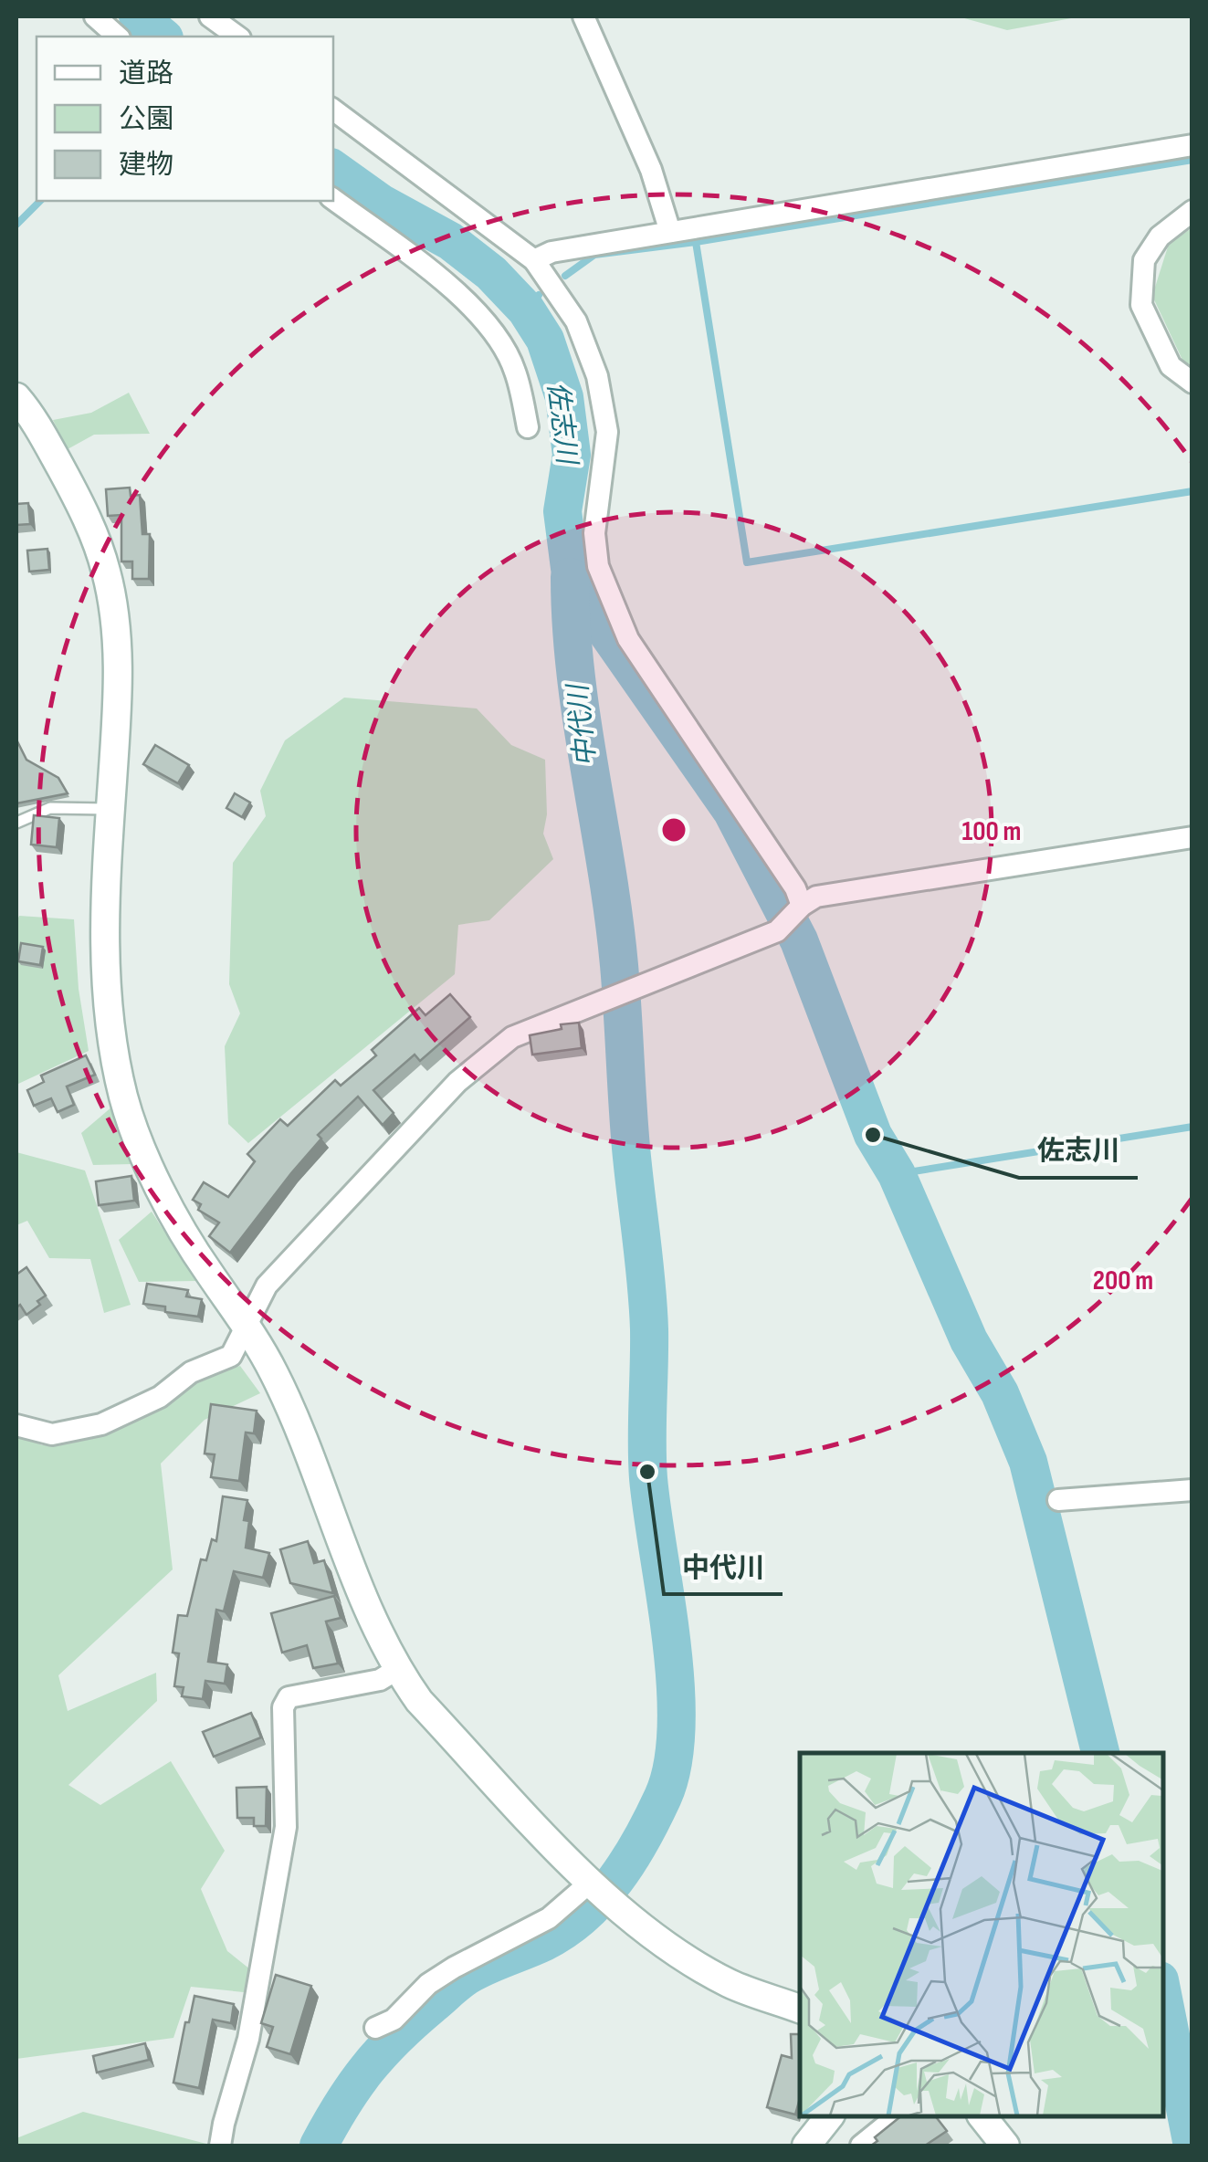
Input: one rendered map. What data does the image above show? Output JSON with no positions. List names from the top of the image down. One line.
{"water":["佐志川","中代川"],"places":["佐志川","中代川"],"legend":["道路","公園","建物"],"rings":["100 m","200 m"]}
